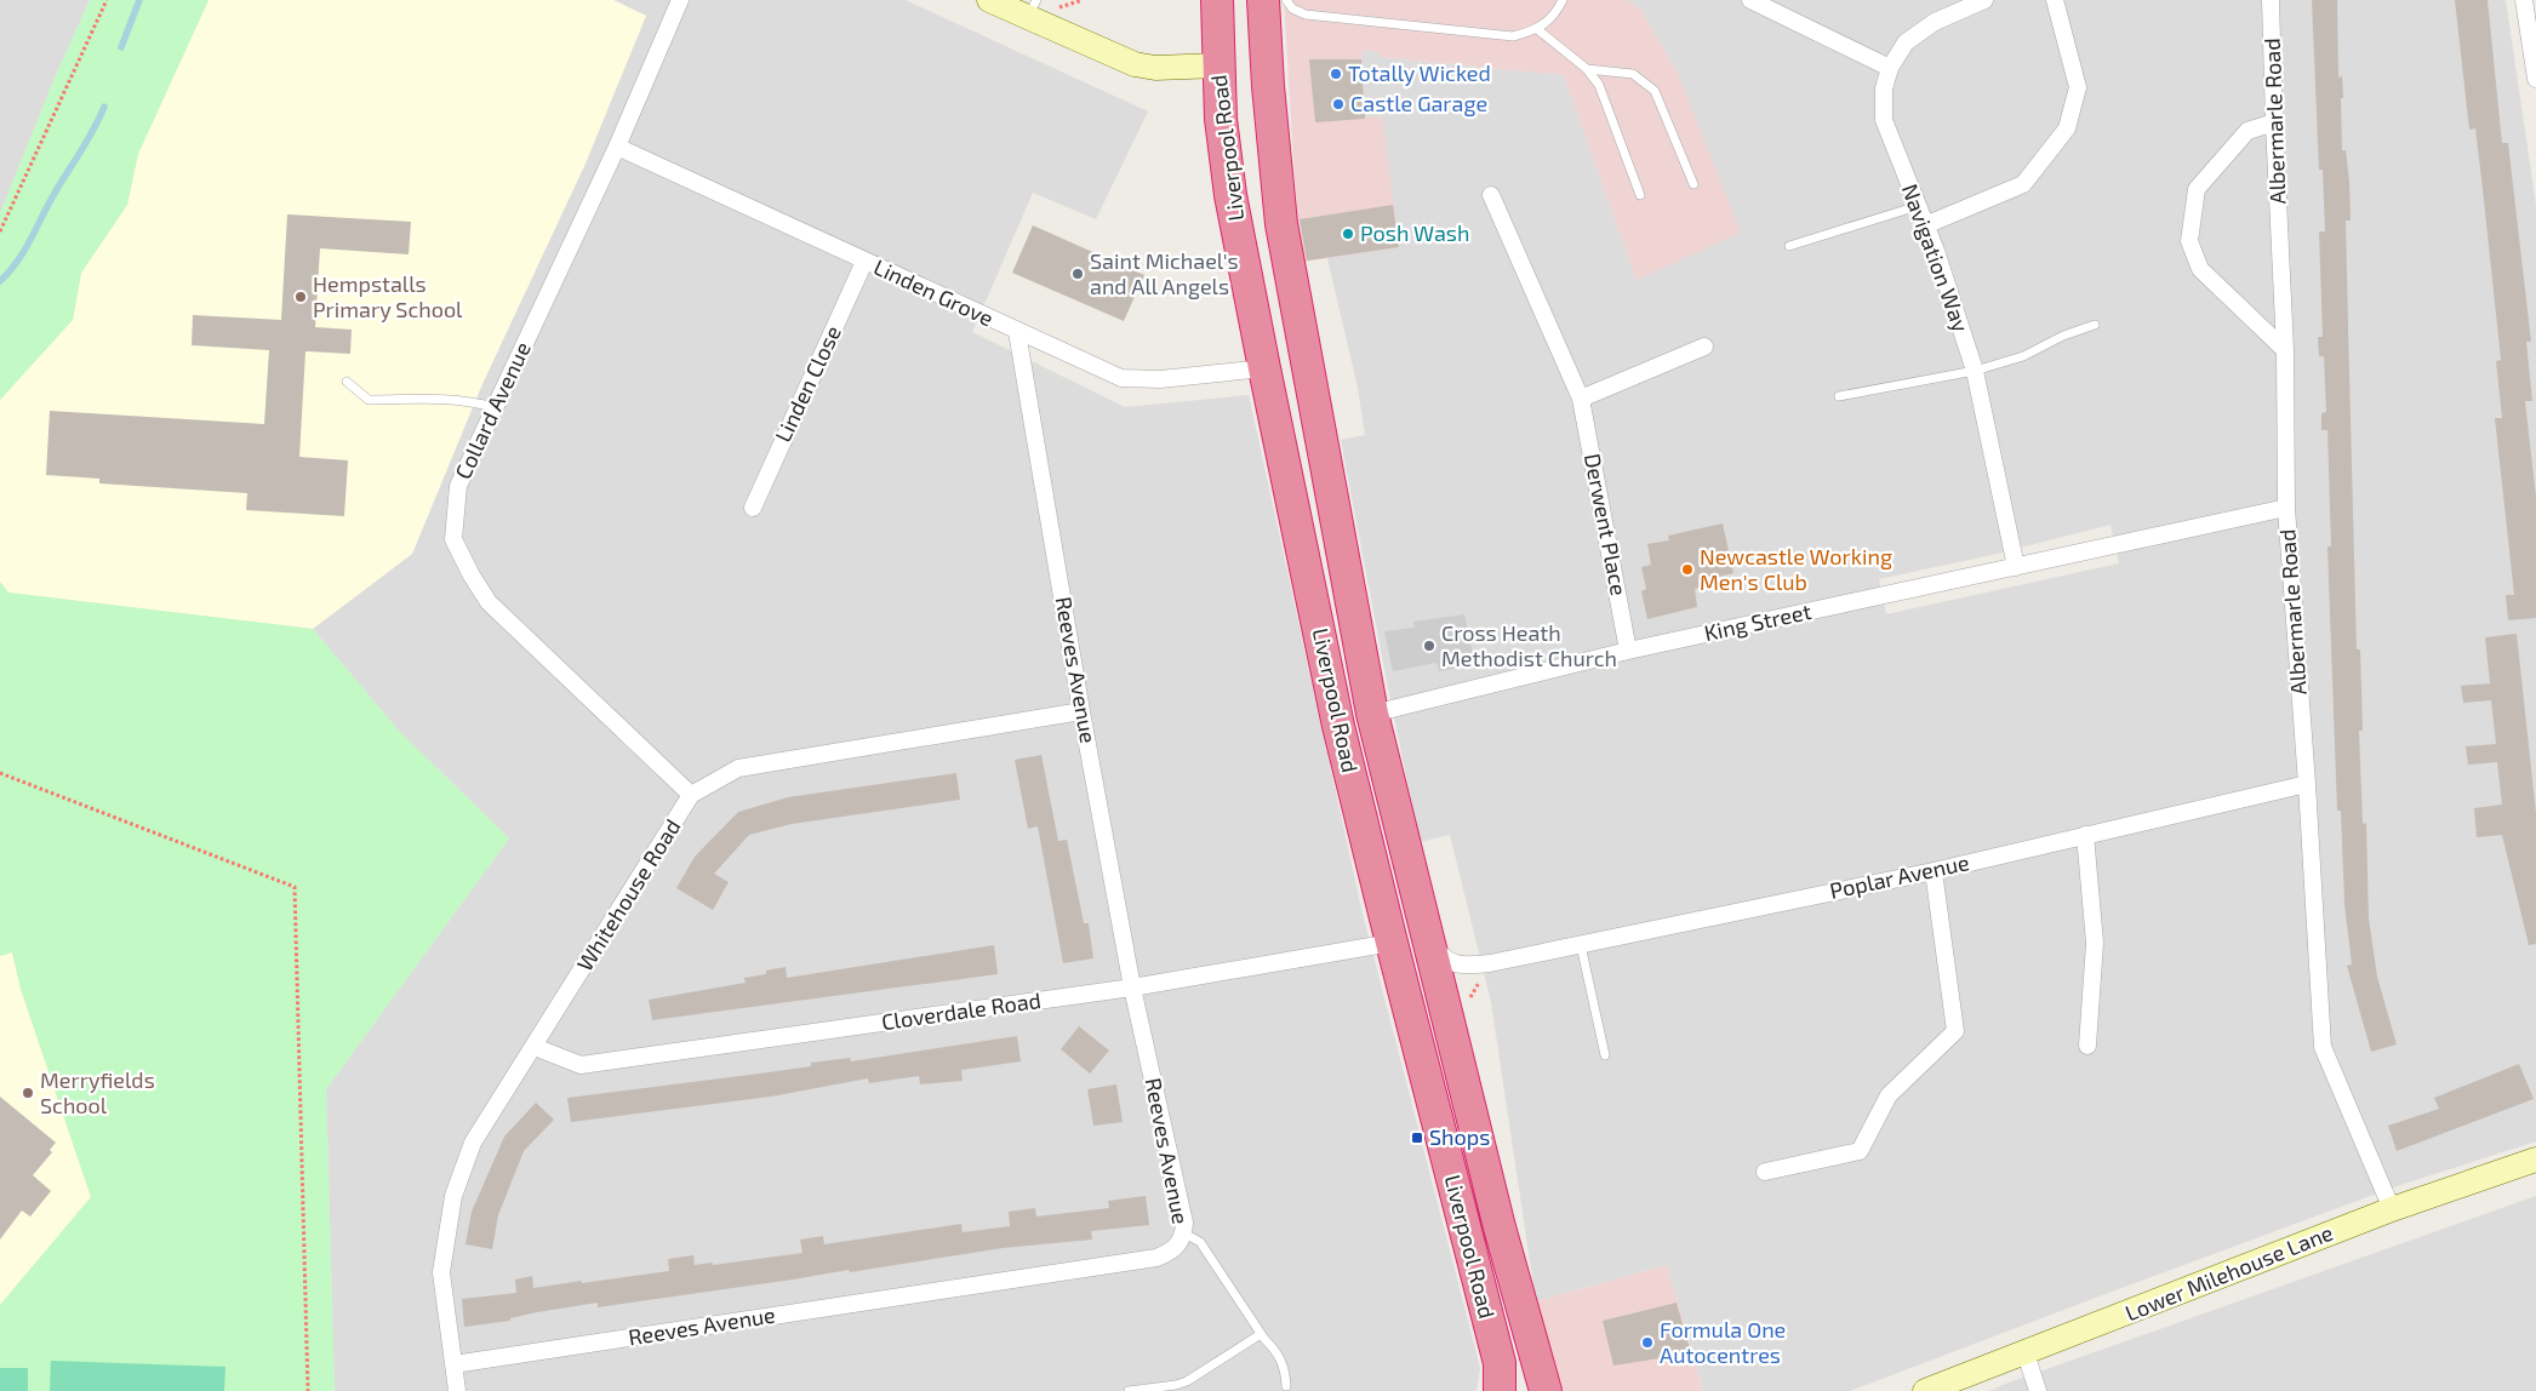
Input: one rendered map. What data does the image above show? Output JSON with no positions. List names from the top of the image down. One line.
{"streets":{"highway":["Liverpool Road"],"main road":["Lower Milehouse Lane"],"street":["Albermarle Road","Navigation Way","Linden Grove","Linden Close","Collard Avenue","Derwent Place","King Street","Reeves Avenue","Poplar Avenue","Whitehouse Road","Cloverdale Road"]},"crossings":[["Albermarle Road","King Street"],["Albermarle Road","Poplar Avenue"],["Albermarle Road","Lower Milehouse Lane"],["Liverpool Road","Linden Grove"],["Liverpool Road","King Street"],["Liverpool Road","Poplar Avenue"],["Liverpool Road","Cloverdale Road"],["Navigation Way","King Street"],["Linden Grove","Linden Close"],["Linden Grove","Collard Avenue"],["Linden Grove","Reeves Avenue"],["Collard Avenue","Whitehouse Road"],["Derwent Place","King Street"],["Reeves Avenue","Whitehouse Road"],["Reeves Avenue","Cloverdale Road"],["Whitehouse Road","Cloverdale Road"]],"places":{"other":["Totally Wicked","Castle Garage","Posh Wash","Saint Michael's and All Angels","Hempstalls Primary School","Newcastle Working Men's Club","Cross Heath Methodist Church","Merryfields School","Formula One Autocentres"],"transit":["Shops"]}}
